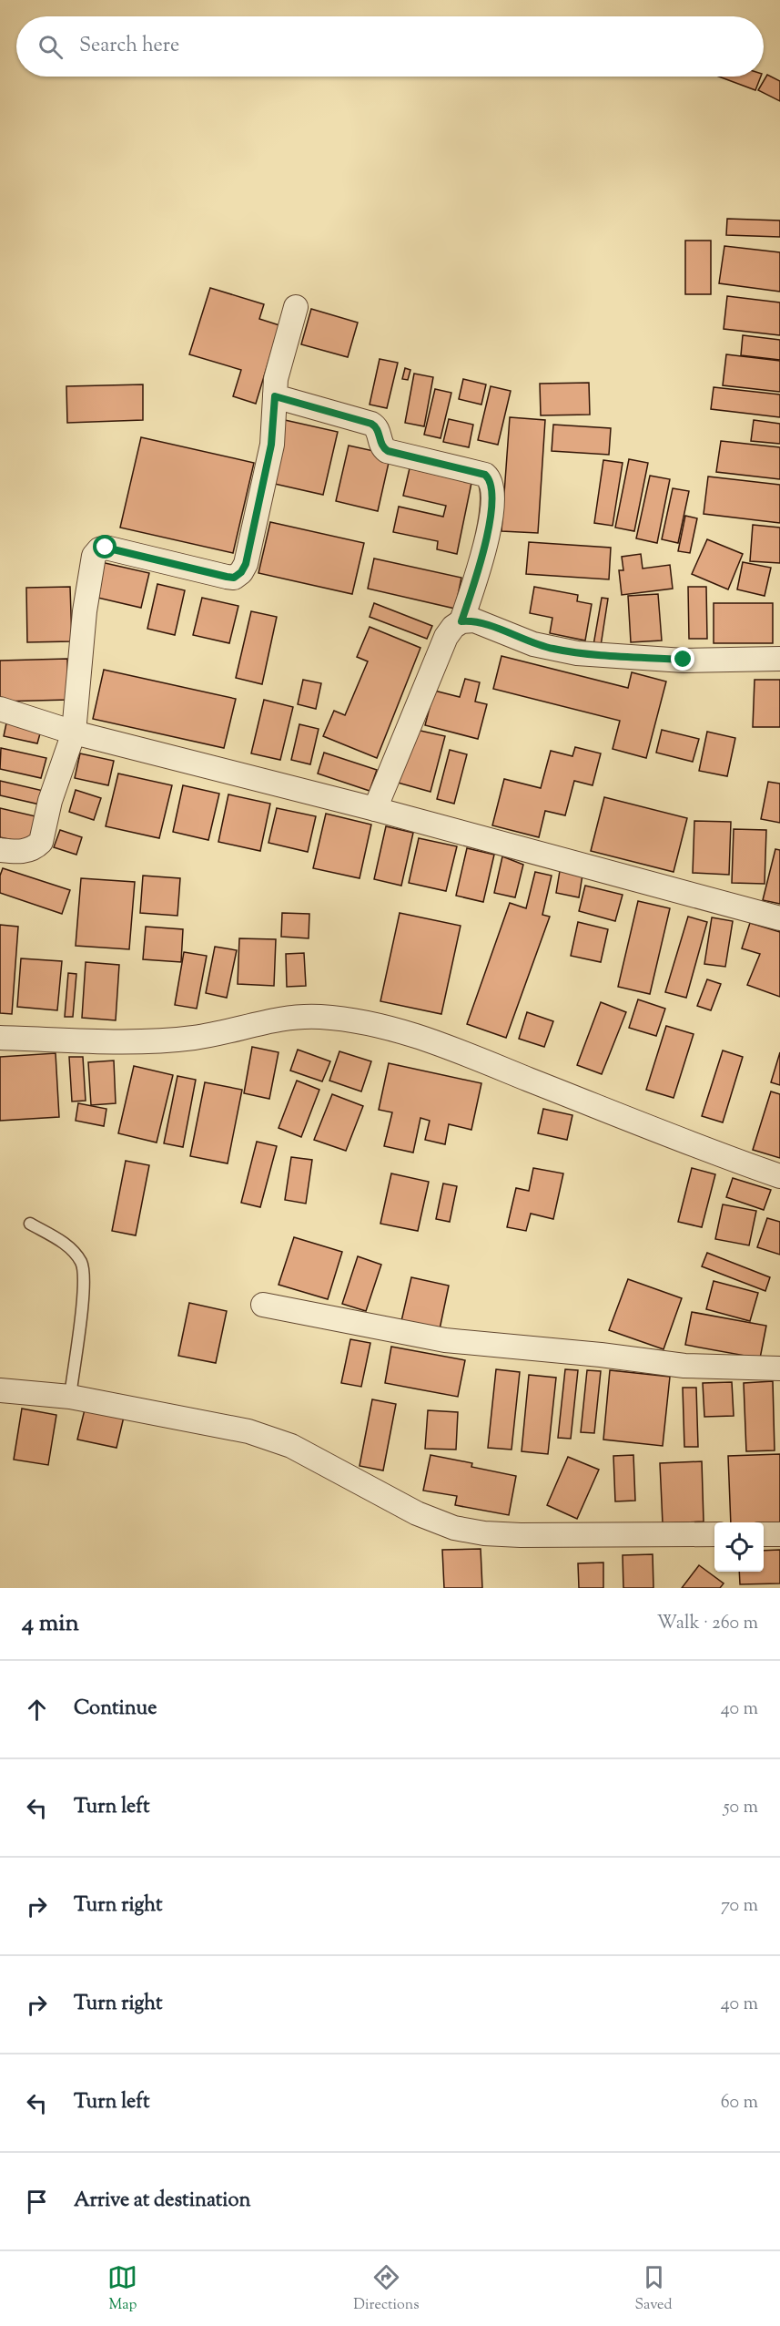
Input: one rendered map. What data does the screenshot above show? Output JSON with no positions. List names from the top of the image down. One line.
{"page":{"search":"Search here","heading":["4 min","Walk · 260 m"],"list":[["Continue","40 m"],["Turn left","50 m"],["Turn right","70 m"],["Turn right","40 m"],["Turn left","60 m"],"Arrive at destination"],"nav":["Map","Directions","Saved"]}}
